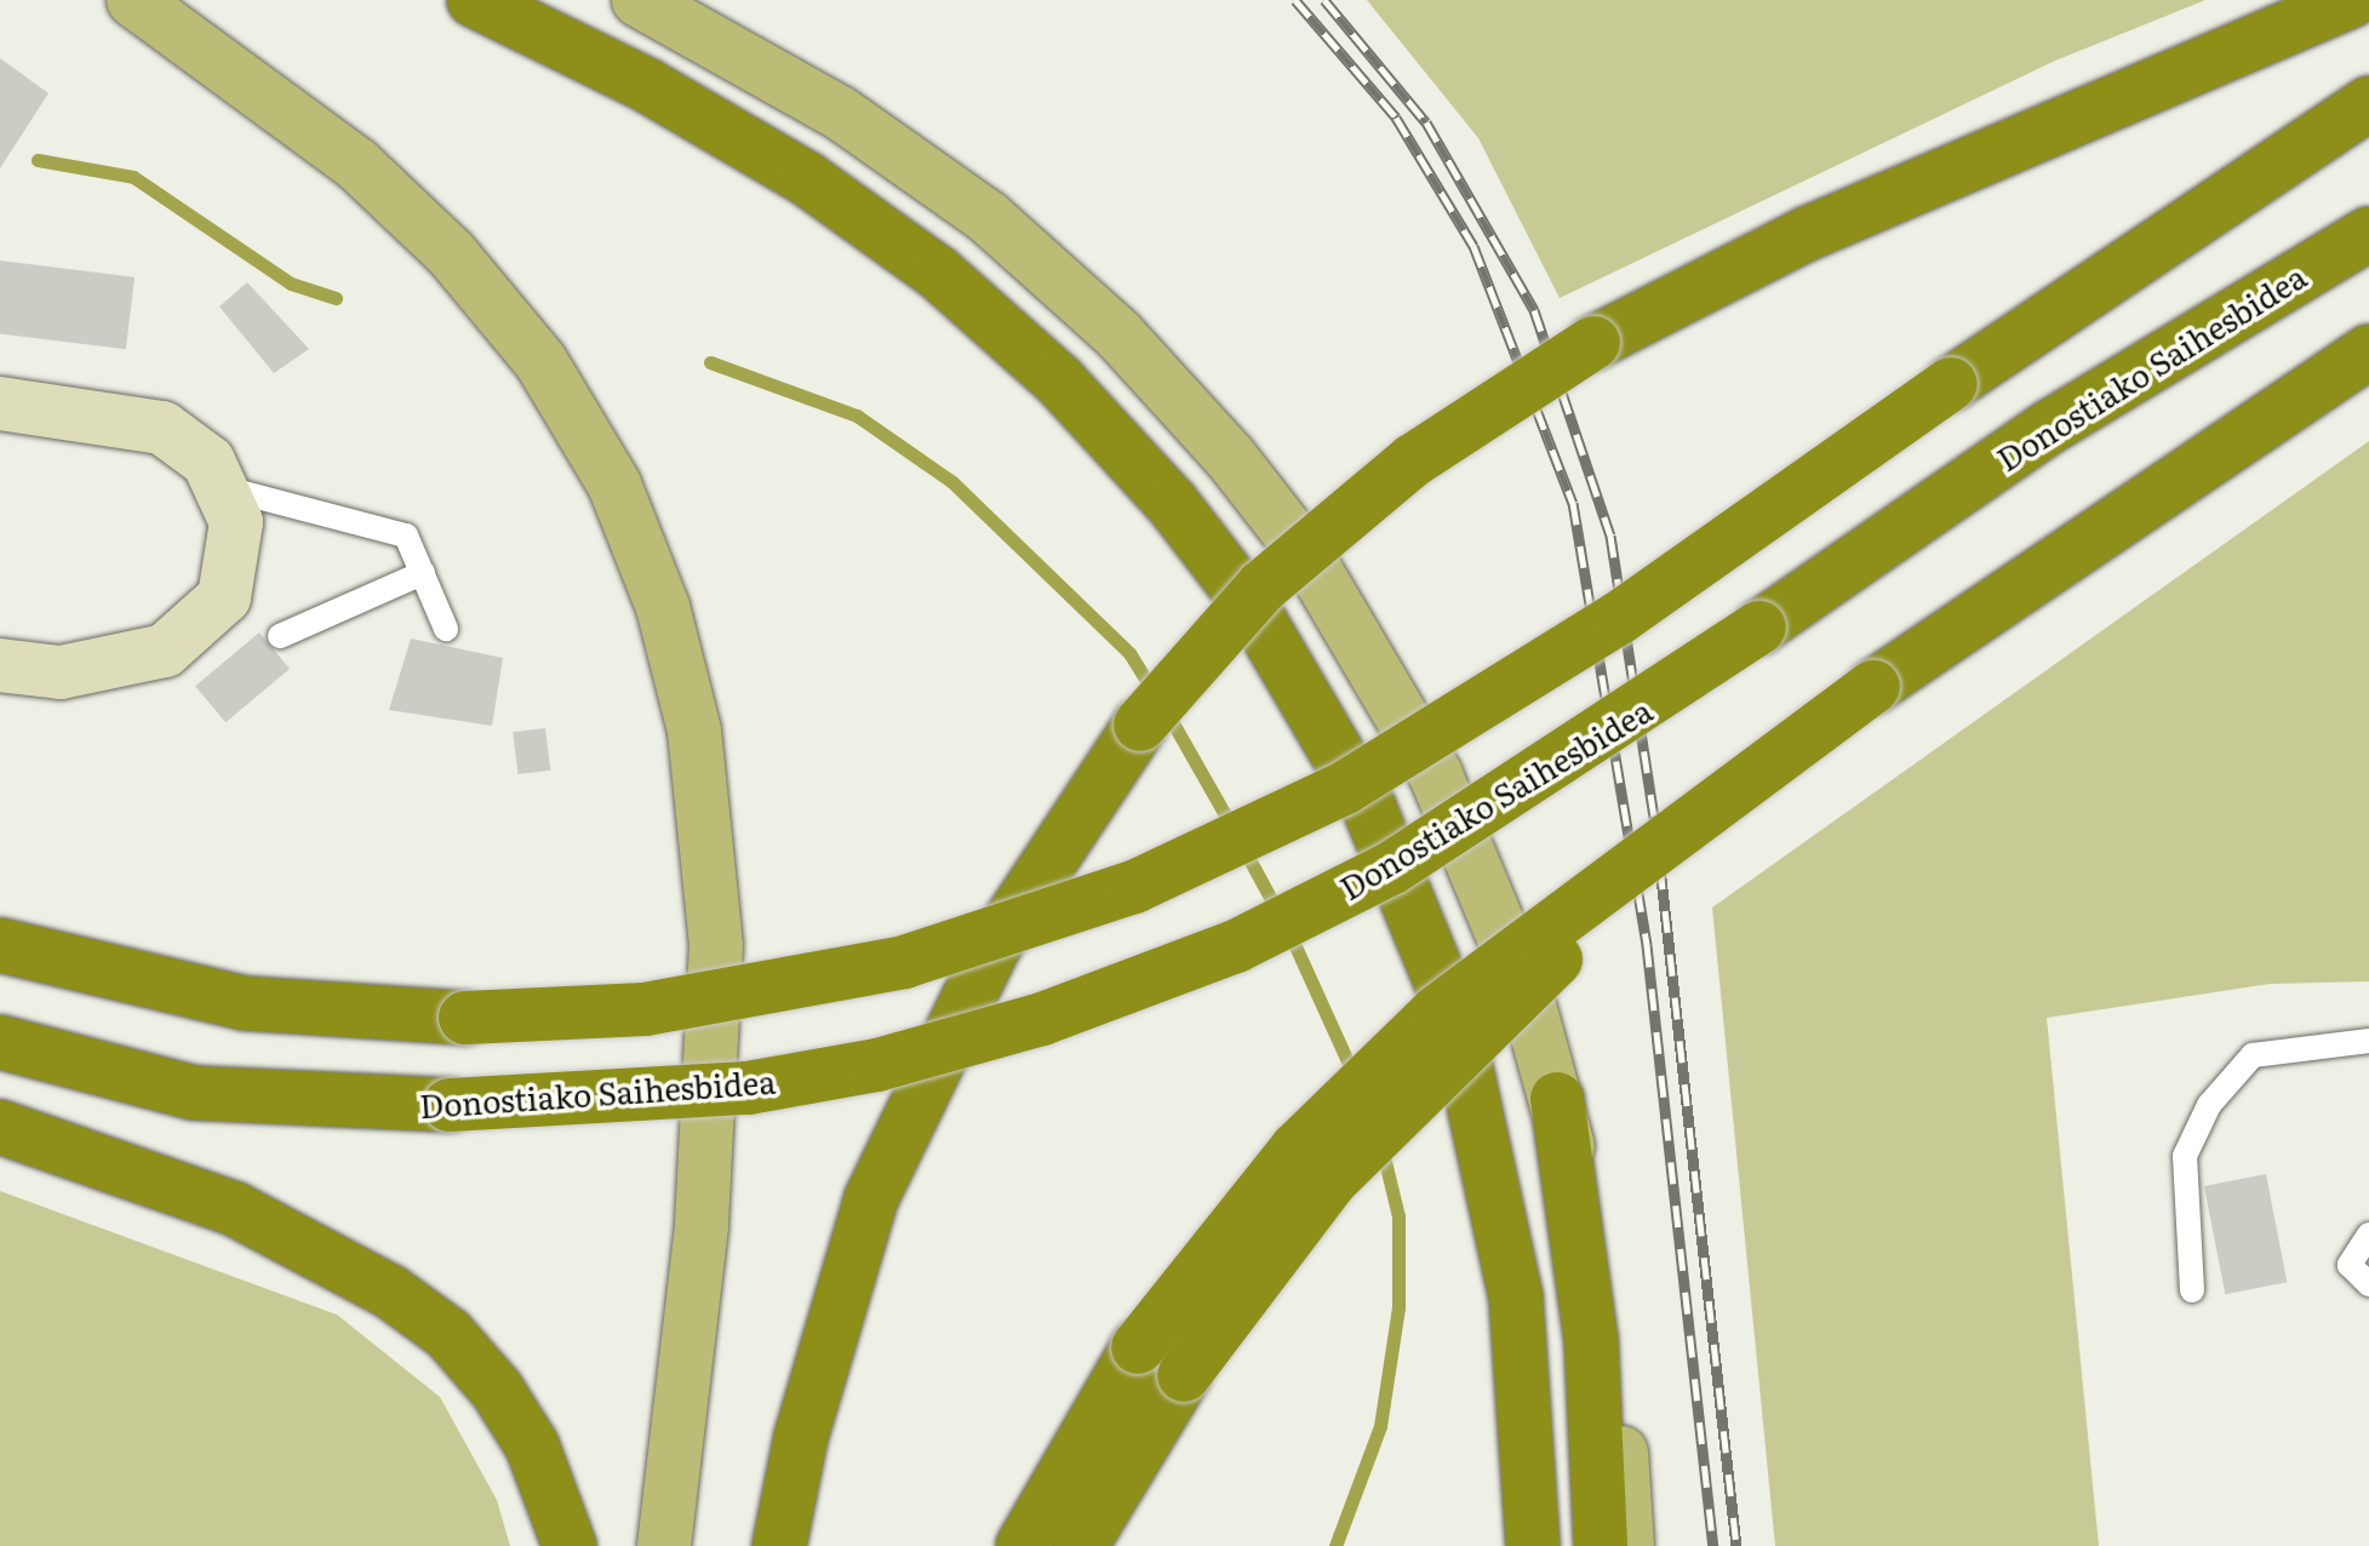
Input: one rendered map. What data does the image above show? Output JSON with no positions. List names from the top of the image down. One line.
{"streets":{"highway":["Donostiako Saihesbidea"]}}
